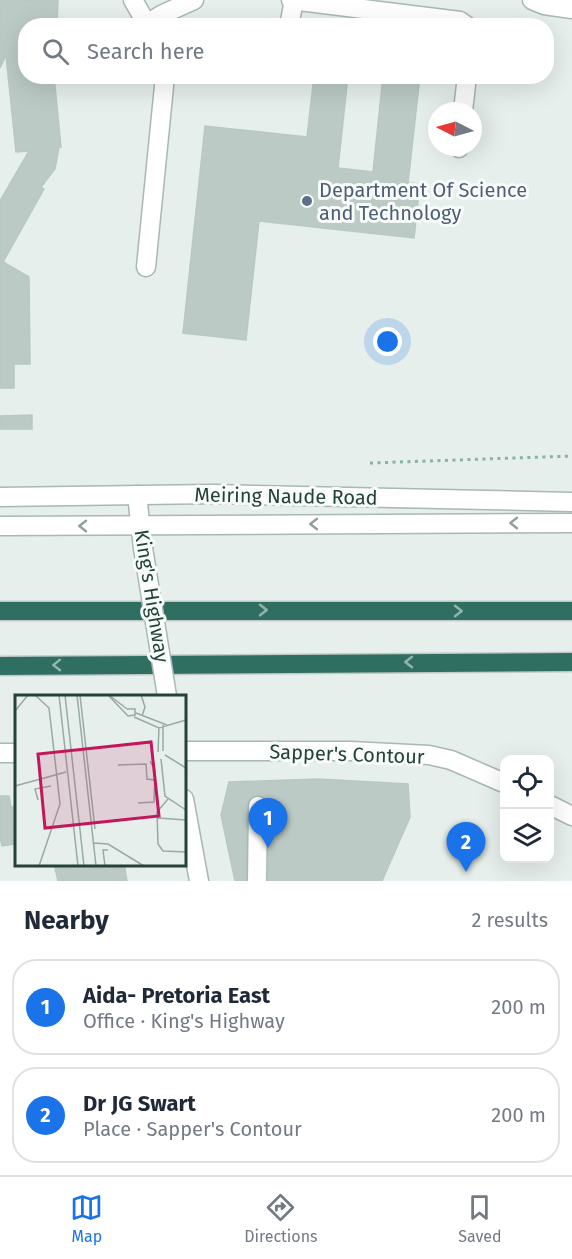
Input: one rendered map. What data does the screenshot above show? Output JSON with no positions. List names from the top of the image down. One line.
{"streets":{"street":["Meiring Naude Road","King's Highway","Sapper's Contour"]},"crossings":[["Meiring Naude Road","King's Highway"]],"places":["Department Of Science and Technology"],"north":"left","page":{"search":"Search here","pins":["1","2"],"heading":["Nearby","2 results"],"list":[{"mark":"1","name":"Aida- Pretoria East","note":"Office · King's Highway","value":"200 m"},{"mark":"2","name":"Dr JG Swart","note":"Place · Sapper's Contour","value":"200 m"}],"nav":["Map","Directions","Saved"]}}
